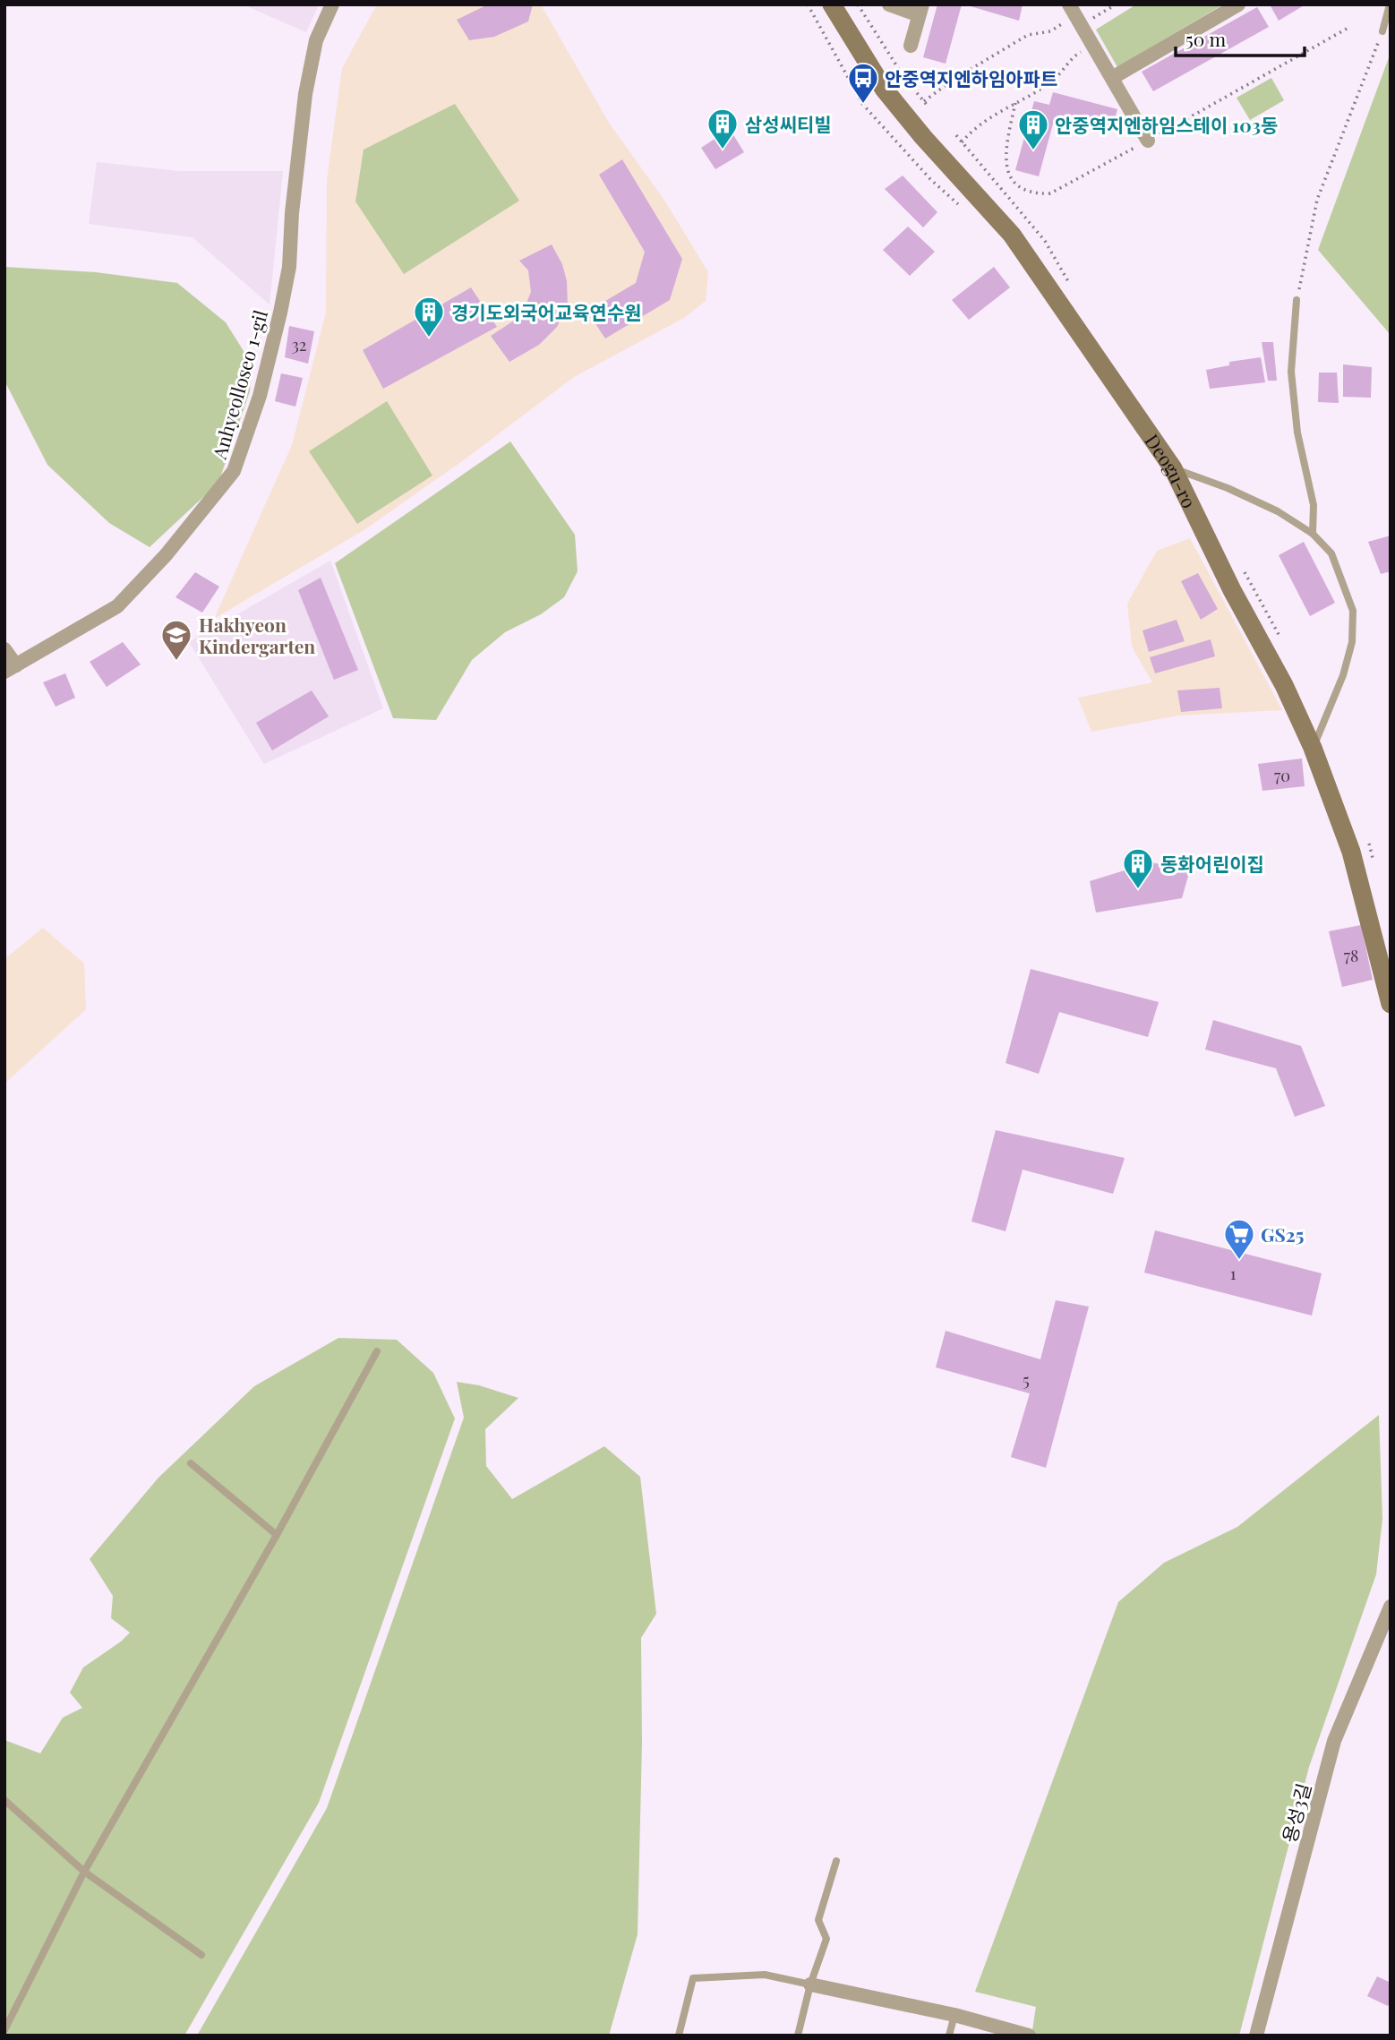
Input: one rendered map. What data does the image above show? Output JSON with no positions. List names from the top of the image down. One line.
{"streets":{"street":["Anhyeolloseo 1-gil","Deogu-ro","용성3길"]},"places":{"bus stop":["안중역지엔하임아파트"],"building":["삼성씨티빌","안중역지엔하임스테이 103동","경기도외국어교육연수원","동화어린이집"],"school or university":["Hakhyeon Kindergarten"],"supermarket":["GS25"]},"house_numbers":["32","70","78","1","5"],"scale_bar":"50 m"}
